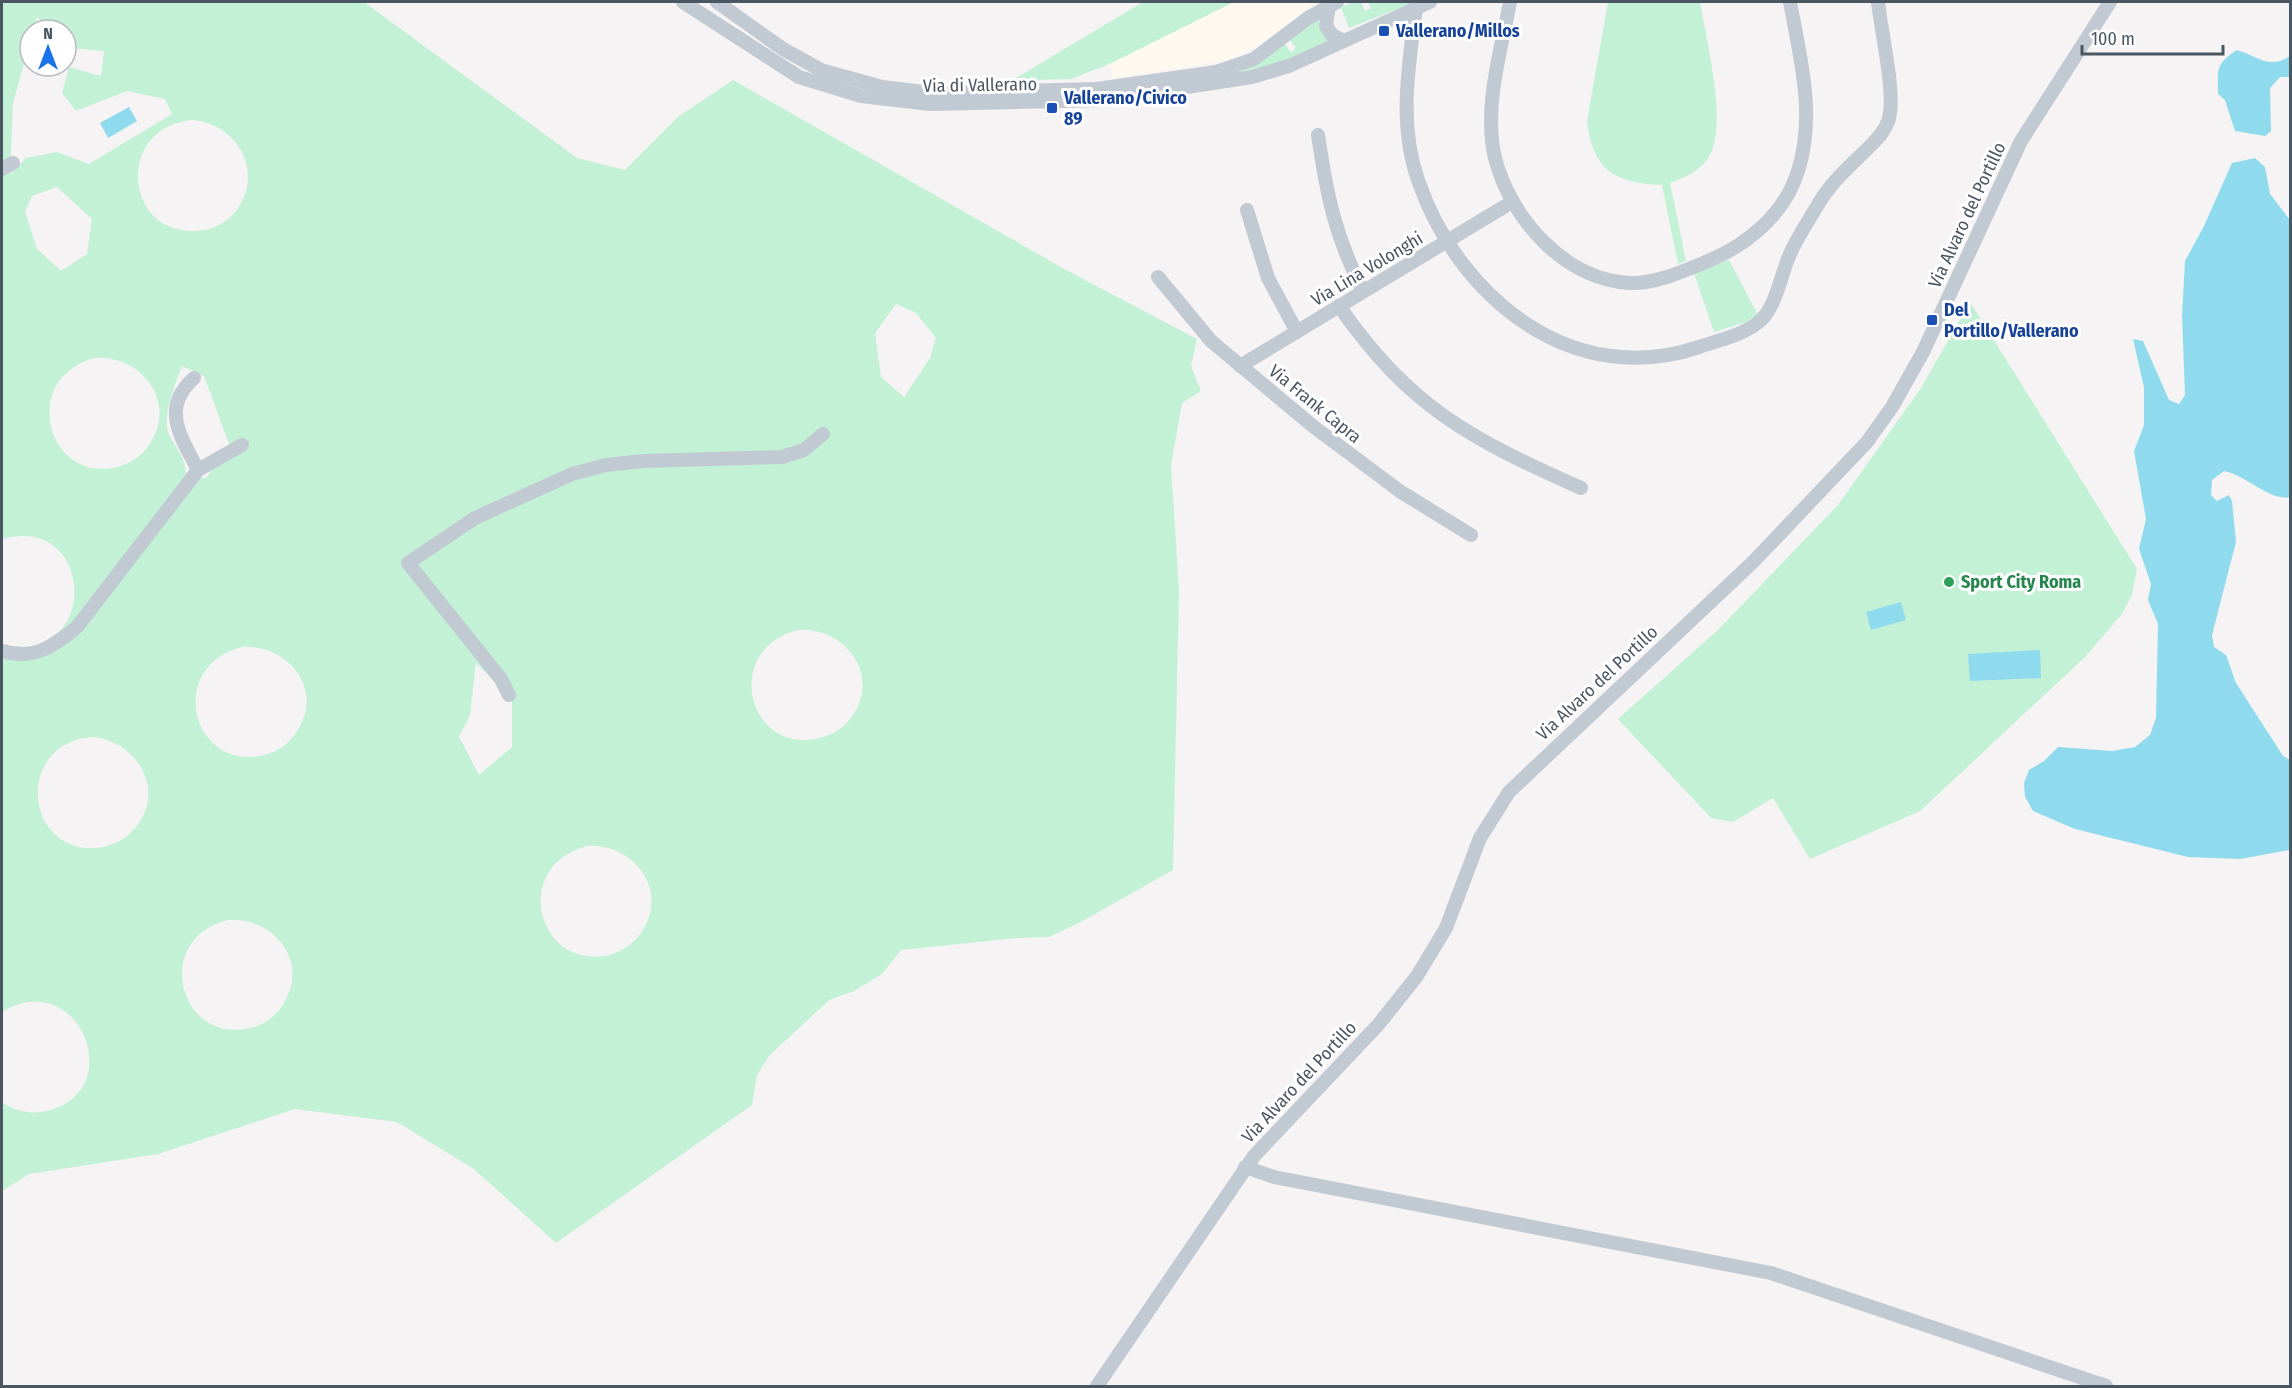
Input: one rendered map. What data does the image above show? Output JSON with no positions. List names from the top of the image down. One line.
{"streets":{"street":["Via di Vallerano","Via Alvaro del Portillo","Via Lina Volonghi","Via Frank Capra"]},"crossings":[["Via Lina Volonghi","Via Frank Capra"]],"places":{"transit":["Vallerano/Millos","Vallerano/Civico 89","Del Portillo/Vallerano"],"other":["Sport City Roma"]},"scale_bar":"100 m","north":"top"}
